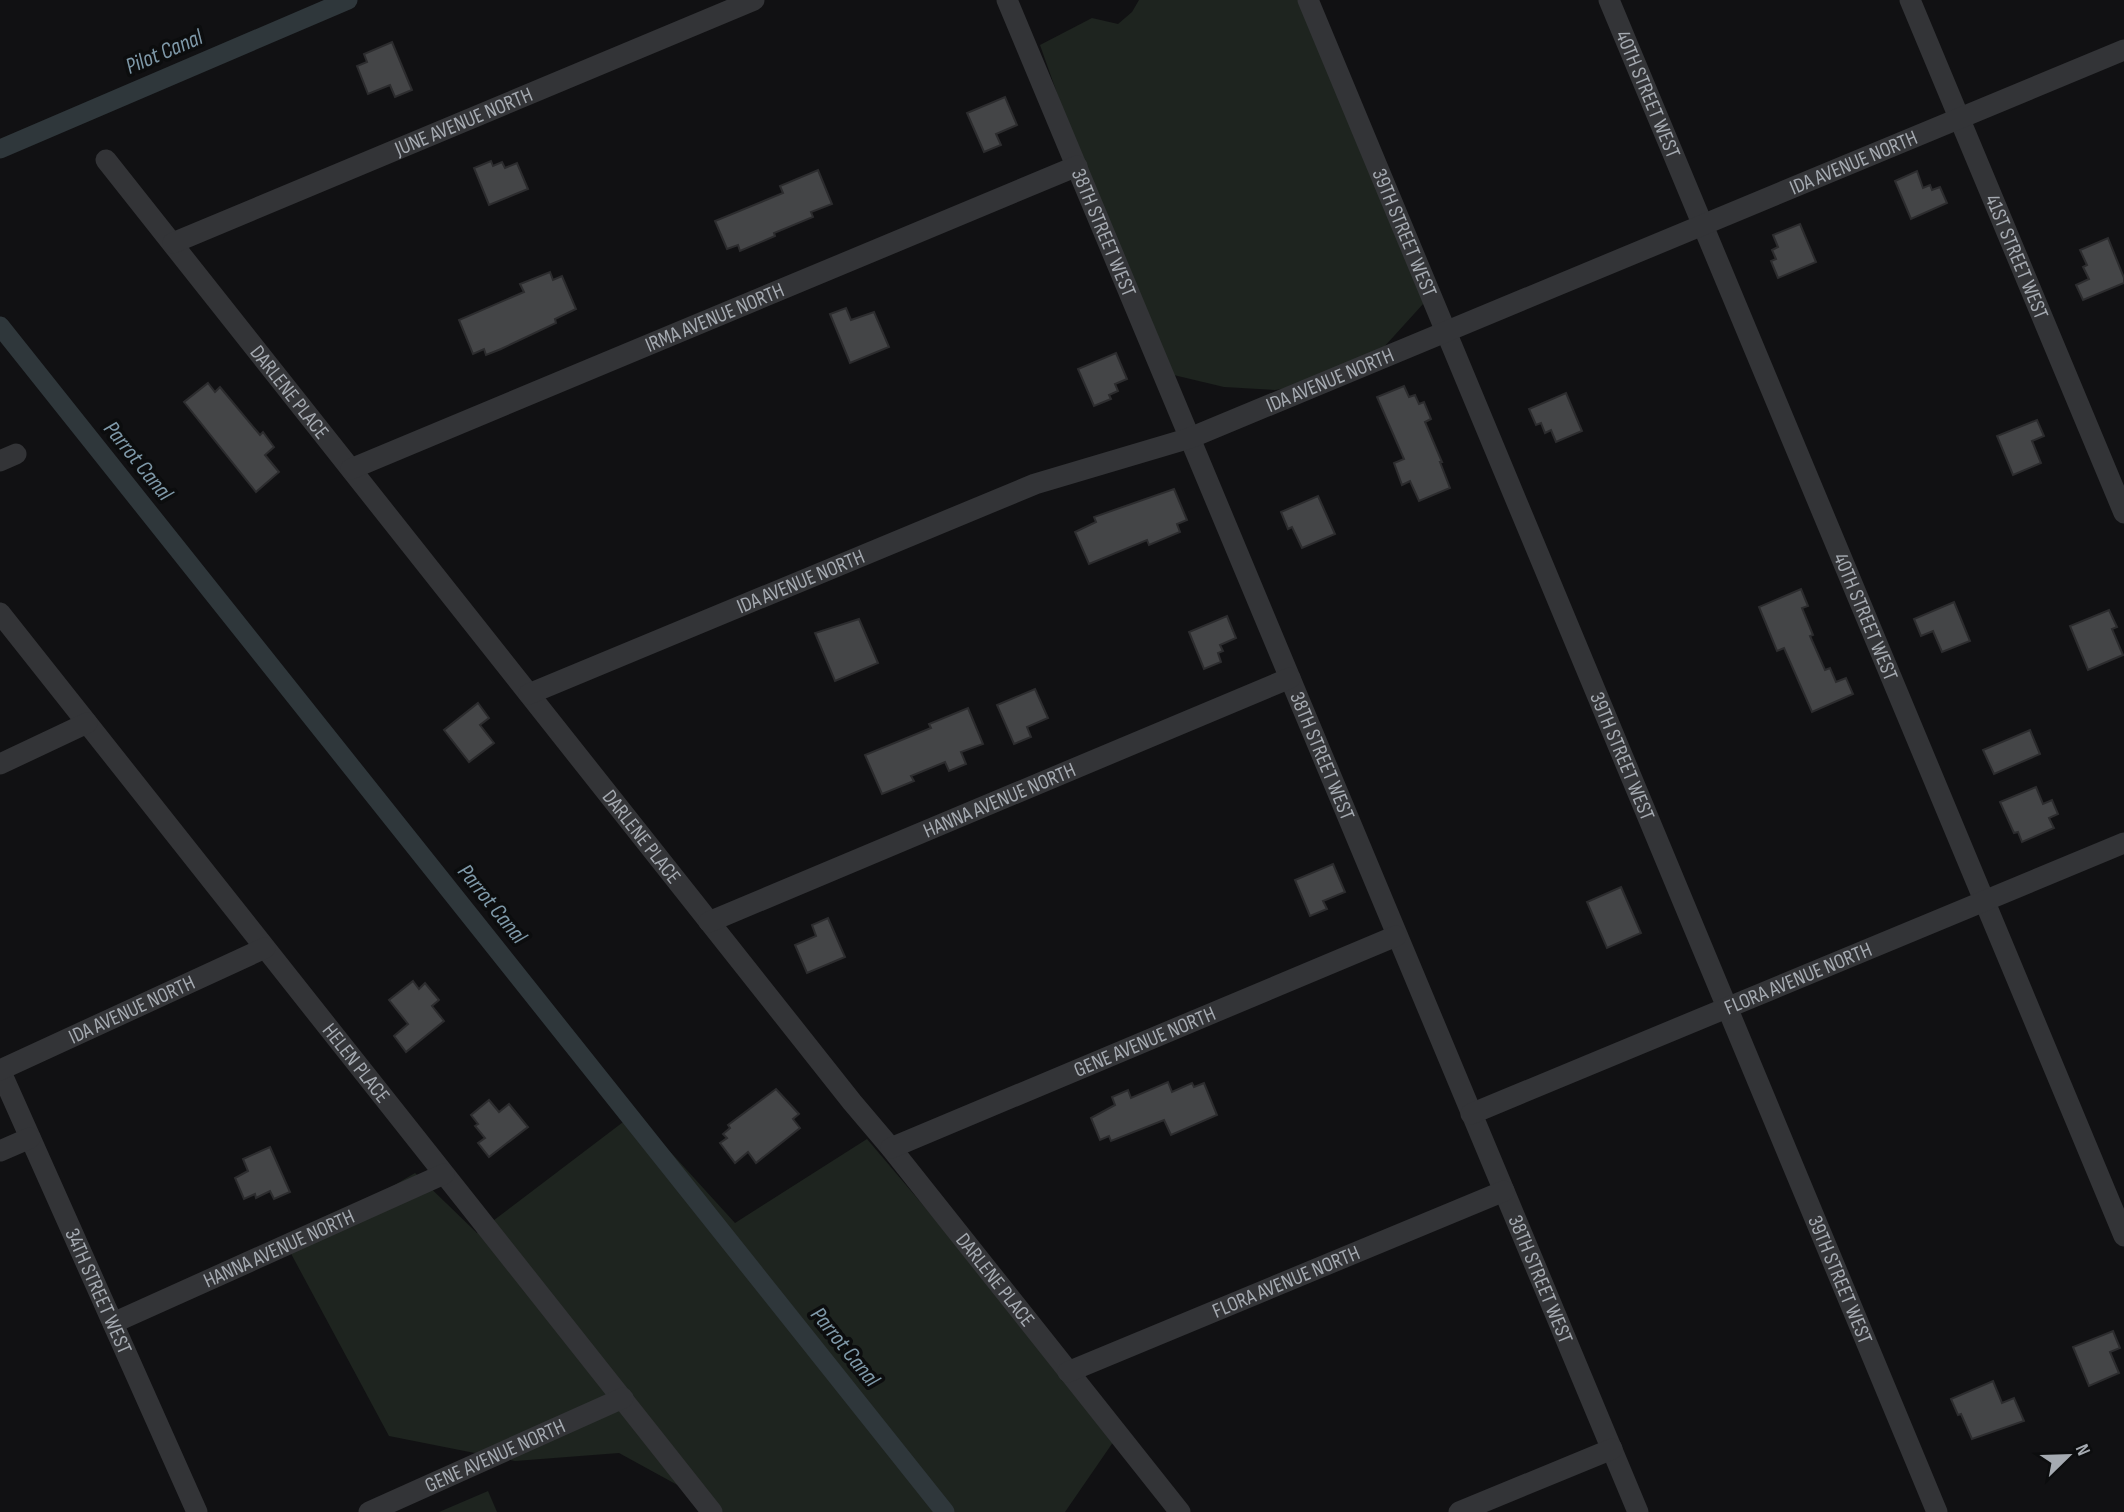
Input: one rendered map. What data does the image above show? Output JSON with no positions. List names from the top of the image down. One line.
{"streets":{"street":["40TH STREET WEST","JUNE AVENUE NORTH","IDA AVENUE NORTH","38TH STREET WEST","39TH STREET WEST","41ST STREET WEST","IRMA AVENUE NORTH","DARLENE PLACE","HANNA AVENUE NORTH","FLORA AVENUE NORTH","GENE AVENUE NORTH","HELEN PLACE","34TH STREET WEST"]},"crossings":[["40TH STREET WEST","IDA AVENUE NORTH"],["40TH STREET WEST","FLORA AVENUE NORTH"],["JUNE AVENUE NORTH","DARLENE PLACE"],["IDA AVENUE NORTH","38TH STREET WEST"],["IDA AVENUE NORTH","39TH STREET WEST"],["IDA AVENUE NORTH","41ST STREET WEST"],["IDA AVENUE NORTH","DARLENE PLACE"],["IDA AVENUE NORTH","HELEN PLACE"],["IDA AVENUE NORTH","34TH STREET WEST"],["38TH STREET WEST","IRMA AVENUE NORTH"],["38TH STREET WEST","HANNA AVENUE NORTH"],["38TH STREET WEST","FLORA AVENUE NORTH"],["38TH STREET WEST","GENE AVENUE NORTH"],["39TH STREET WEST","FLORA AVENUE NORTH"],["IRMA AVENUE NORTH","DARLENE PLACE"],["DARLENE PLACE","HANNA AVENUE NORTH"],["DARLENE PLACE","FLORA AVENUE NORTH"],["DARLENE PLACE","GENE AVENUE NORTH"],["HANNA AVENUE NORTH","HELEN PLACE"],["HANNA AVENUE NORTH","34TH STREET WEST"],["GENE AVENUE NORTH","HELEN PLACE"]],"water":["Pilot Canal","Parrot Canal"],"north":"top right"}
